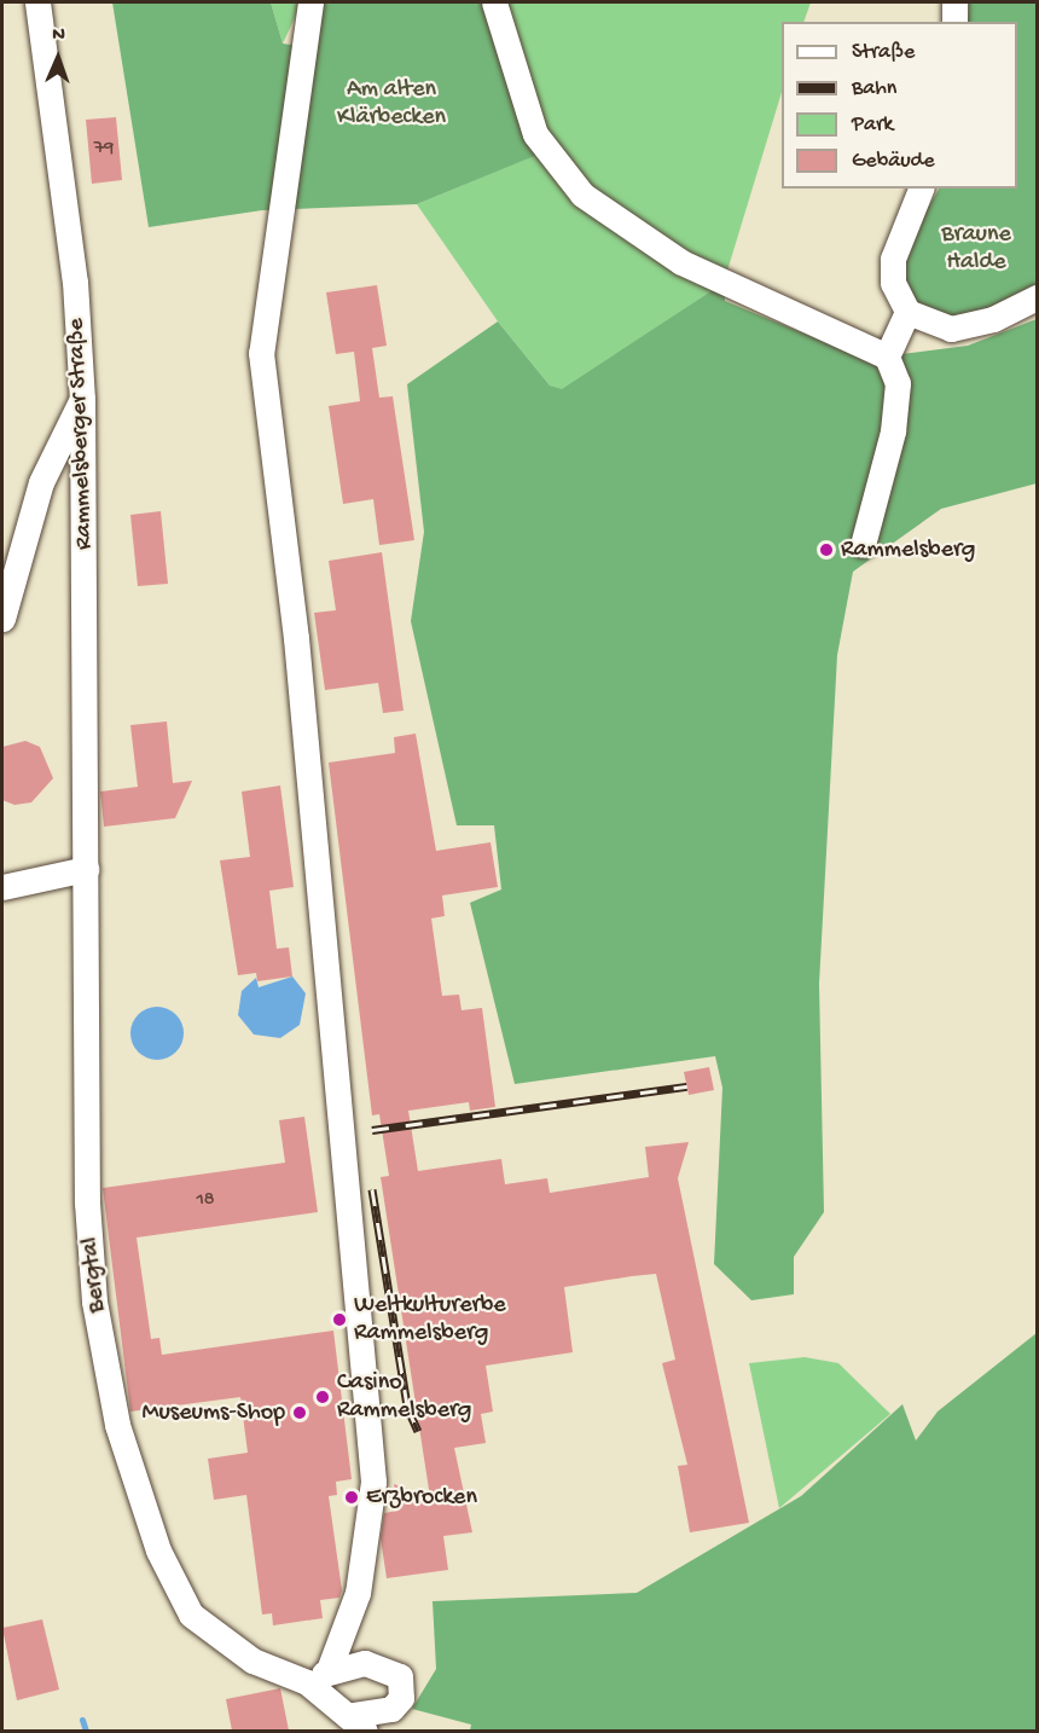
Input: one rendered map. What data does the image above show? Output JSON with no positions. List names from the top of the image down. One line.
{"streets":{"street":["Rammelsberger Straße","Bergtal"]},"crossings":[["Rammelsberger Straße","Bergtal"]],"parks":["Am alten Klärbecken","Braune Halde"],"places":["Rammelsberg","Weltkulturerbe Rammelsberg","Casino Rammelsberg","Museums-Shop","Erzbrocken"],"house_numbers":["79","18"],"legend":["Straße","Bahn","Park","Gebäude"],"north":"top"}
